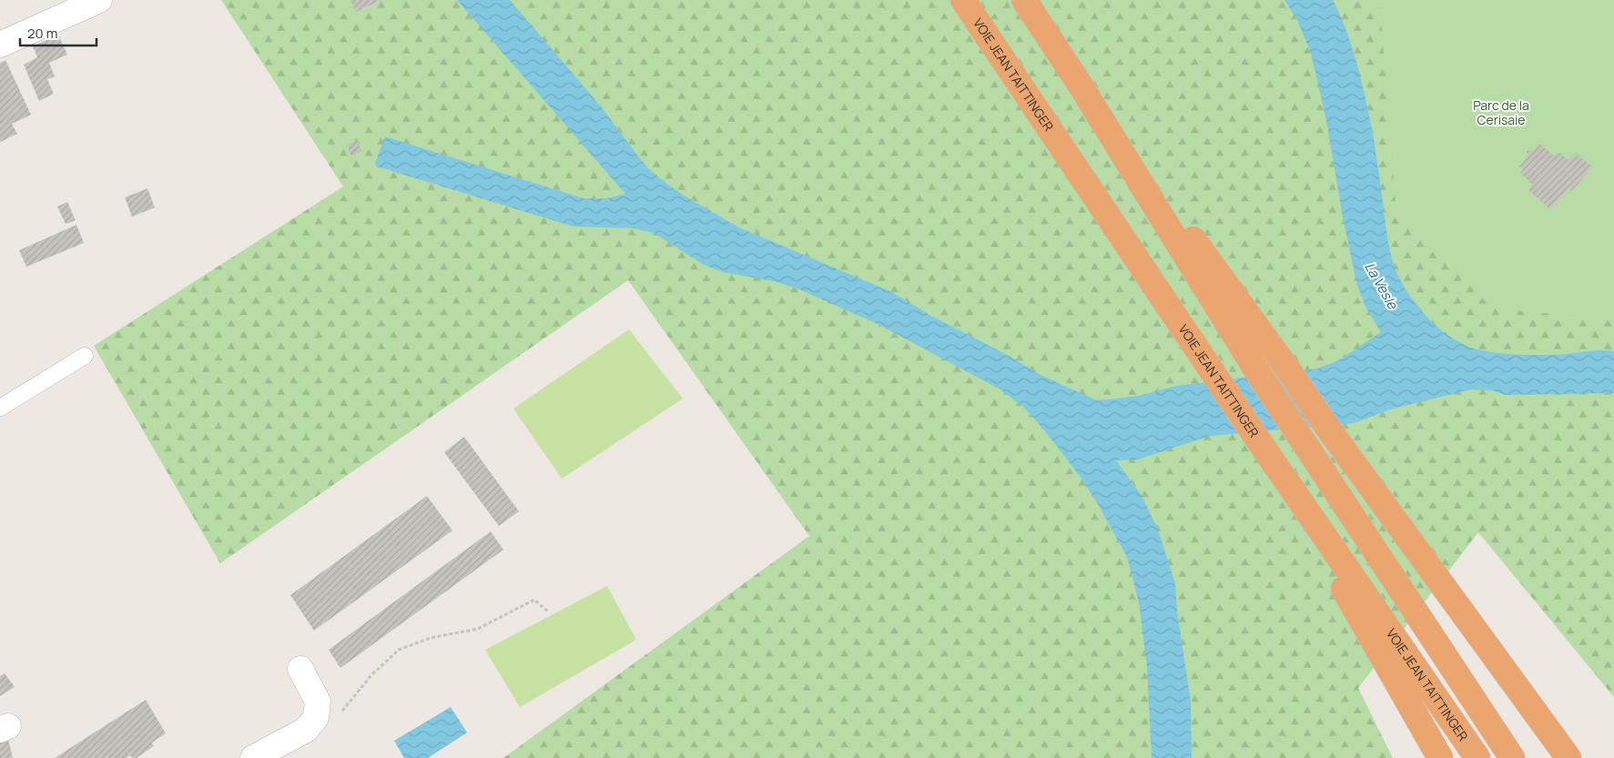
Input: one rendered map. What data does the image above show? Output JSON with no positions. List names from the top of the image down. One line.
{"streets":{"highway":["VOIE JEAN TAITTINGER"]},"water":["La Vesle"],"parks":["Parc de la Cerisaie"],"scale_bar":"20 m"}
